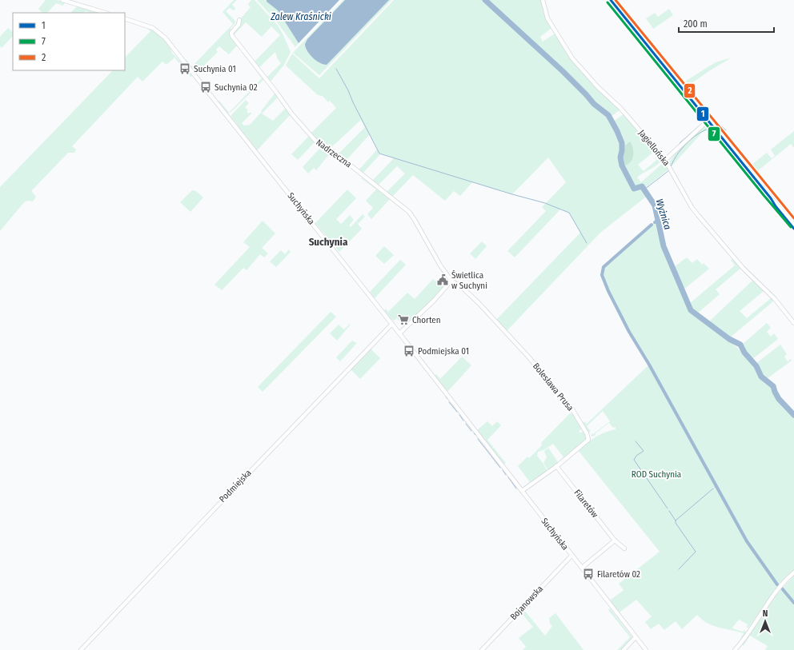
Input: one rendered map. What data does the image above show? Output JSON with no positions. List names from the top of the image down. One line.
{"streets":{"street":["Jagiellońska","Nadrzeczna","Suchyńska","Bolesława Prusa","Podmiejska","Filaretów","Bojanowska"]},"crossings":[["Nadrzeczna","Bolesława Prusa"],["Suchyńska","Bolesława Prusa"],["Suchyńska","Podmiejska"],["Suchyńska","Bojanowska"],["Bolesława Prusa","Filaretów"]],"districts":["Suchynia"],"water":["Zalew Kraśnicki","Wyżnica"],"parks":["ROD Suchynia"],"places":{"bus stop":["Suchynia 01","Suchynia 02","Podmiejska 01","Filaretów 02"],"public building":["Świetlica w Suchyni"],"supermarket":["Chorten"]},"lines":["transit line 1","transit line 2","transit line 7"],"legend":["1","7","2"],"scale_bar":"200 m","north":"top"}
